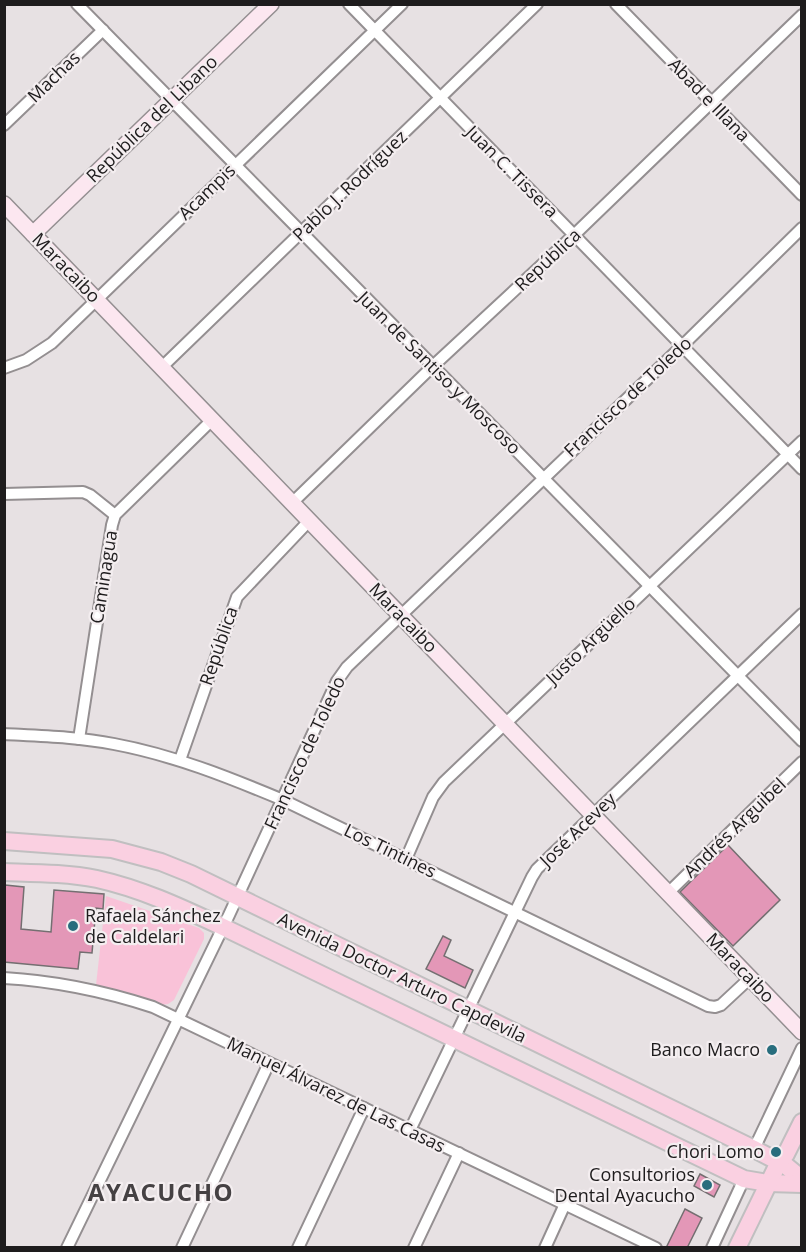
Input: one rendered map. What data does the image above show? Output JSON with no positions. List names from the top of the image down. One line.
{"streets":{"main road":["República del Libano","Maracaibo","Avenida Doctor Arturo Capdevila"],"street":["Machas","Abad e Illana","Juan C. Tissera","Pablo J. Rodríguez","Acampis","República","Juan de Santiso y Moscoso","Francisco de Toledo","Caminagua","Justo Argüello","Andrés Arguibel","José Acevey","Los Tintines","Manuel Álvarez de Las Casas"]},"crossings":[["Machas","Juan de Santiso y Moscoso"],["Abad e Illana","República"],["República del Libano","Maracaibo"],["República del Libano","Juan de Santiso y Moscoso"],["Juan C. Tissera","Pablo J. Rodríguez"],["Juan C. Tissera","Acampis"],["Juan C. Tissera","República"],["Juan C. Tissera","Francisco de Toledo"],["Juan C. Tissera","Justo Argüello"],["Pablo J. Rodríguez","Maracaibo"],["Pablo J. Rodríguez","Juan de Santiso y Moscoso"],["Acampis","Maracaibo"],["Acampis","Juan de Santiso y Moscoso"],["República","Maracaibo"],["República","Juan de Santiso y Moscoso"],["República","Los Tintines"],["Maracaibo","Francisco de Toledo"],["Maracaibo","Caminagua"],["Maracaibo","Justo Argüello"],["Maracaibo","Andrés Arguibel"],["Maracaibo","José Acevey"],["Maracaibo","Los Tintines"],["Juan de Santiso y Moscoso","Francisco de Toledo"],["Juan de Santiso y Moscoso","Justo Argüello"],["Juan de Santiso y Moscoso","José Acevey"],["Francisco de Toledo","Los Tintines"],["Francisco de Toledo","Avenida Doctor Arturo Capdevila"],["Francisco de Toledo","Manuel Álvarez de Las Casas"],["Caminagua","Los Tintines"],["Justo Argüello","Los Tintines"],["José Acevey","Los Tintines"],["José Acevey","Avenida Doctor Arturo Capdevila"],["José Acevey","Manuel Álvarez de Las Casas"]],"districts":["AYACUCHO"],"places":["Rafaela Sánchez de Caldelari","Banco Macro","Chori Lomo","Consultorios Dental Ayacucho"]}
